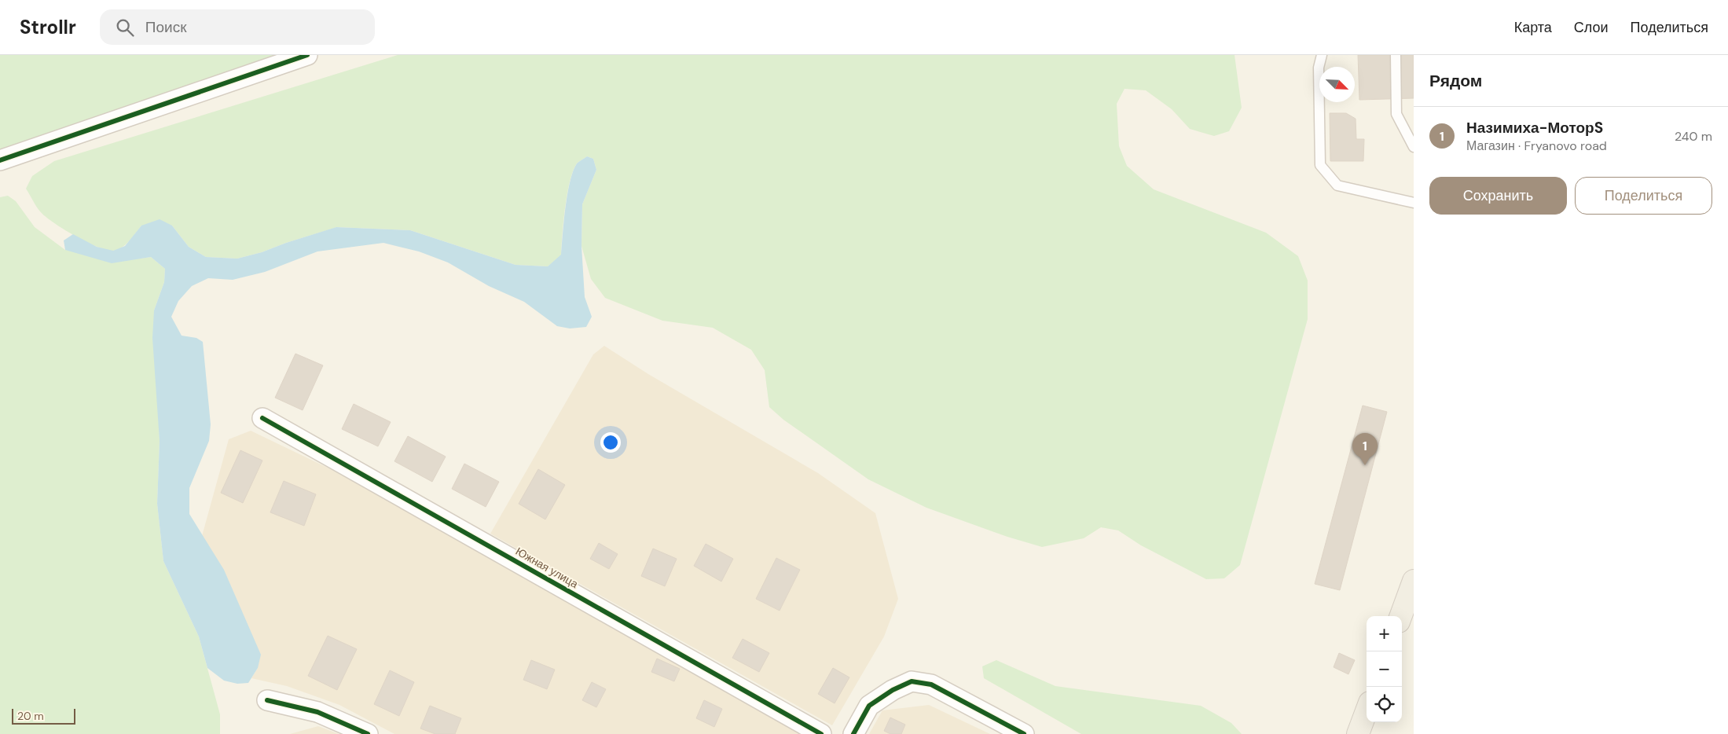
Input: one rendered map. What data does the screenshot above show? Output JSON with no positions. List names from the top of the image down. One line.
{"streets":{"street":["Южная улица"]},"scale_bar":"20 m","north":"bottom right","page":{"header":"Strollr","search":"Поиск","nav":["Карта","Слои","Поделиться"],"heading":"Рядом","list":[{"mark":"1","name":"Назимиха-МоторS","note":"Магазин · Fryanovo road","value":"240 m"}],"buttons":["Сохранить","Поделиться"],"pins":"1","map_buttons":["+","−"],"scale":"20 m"}}
